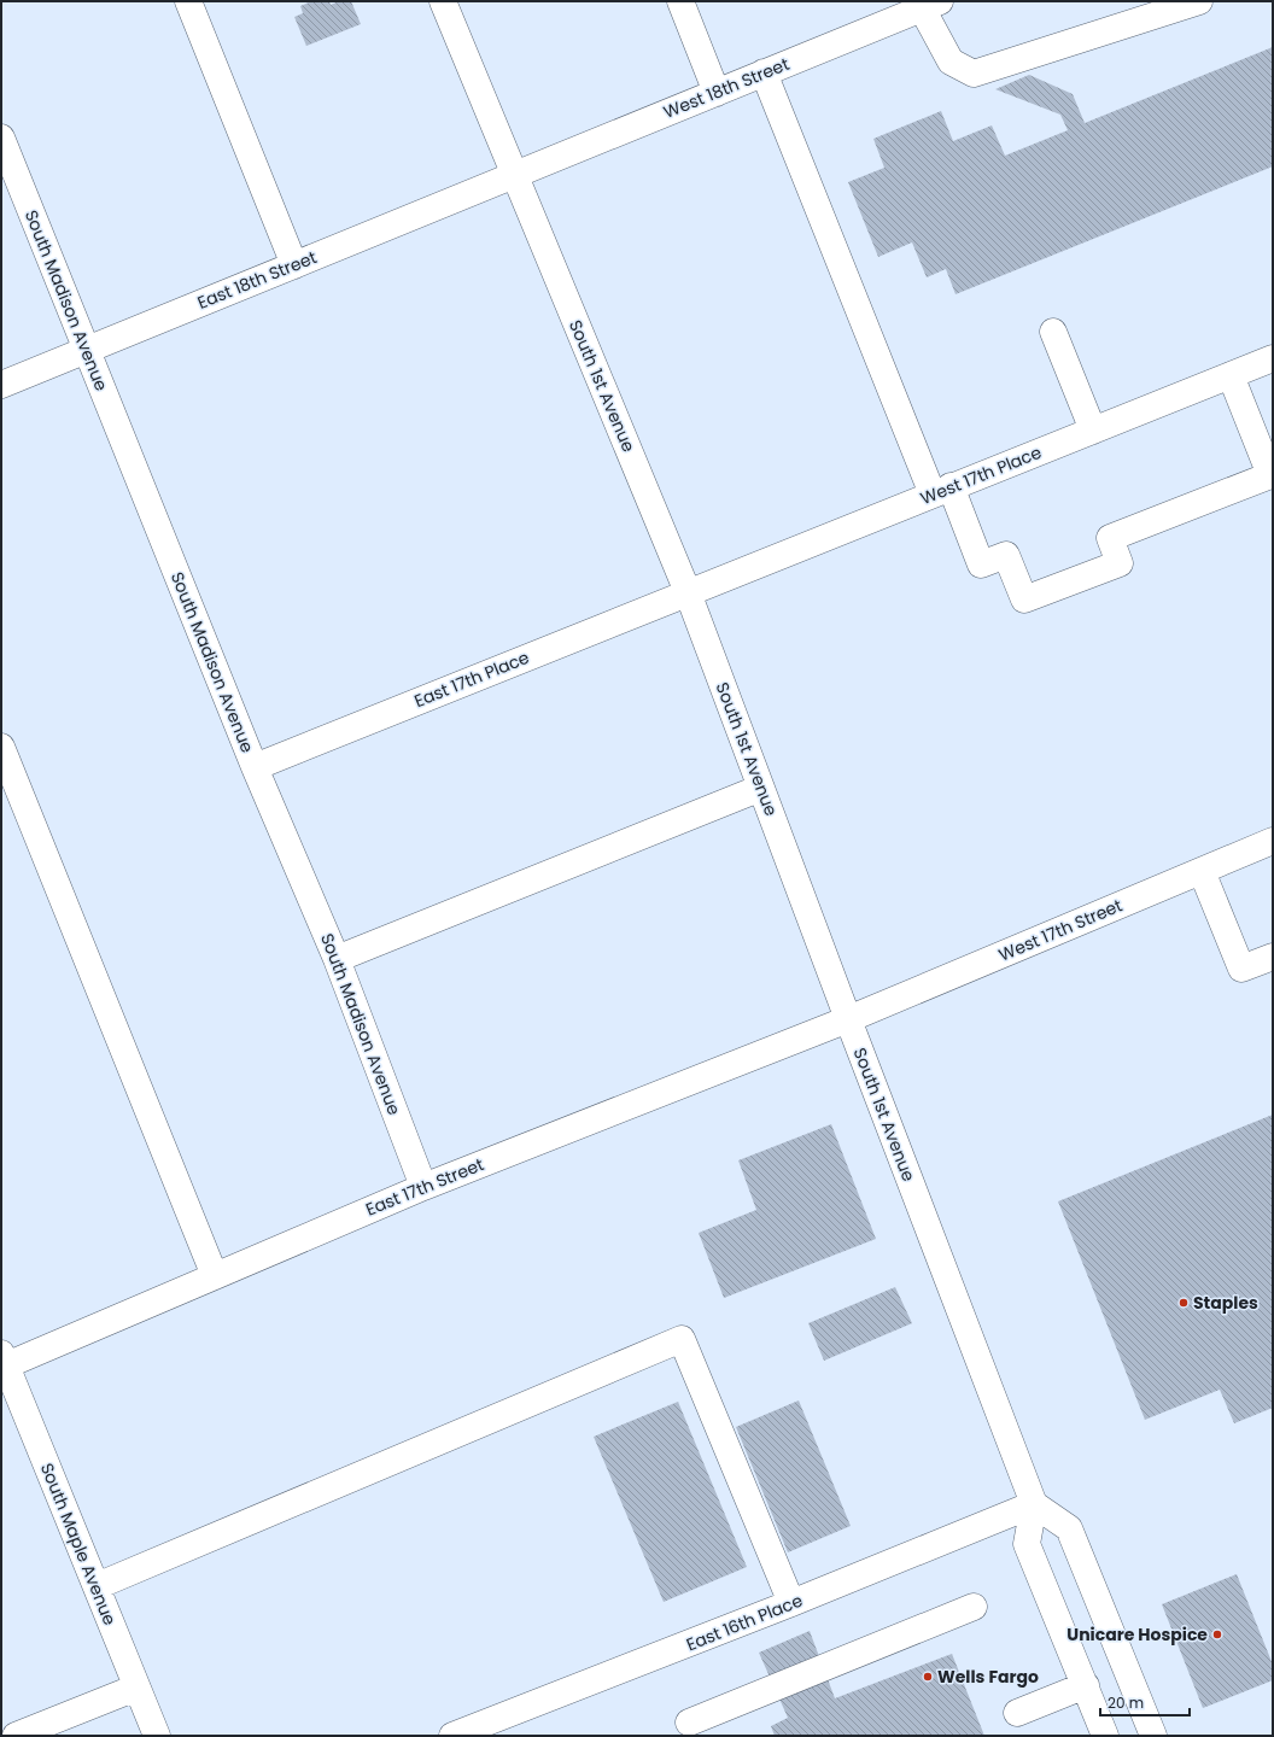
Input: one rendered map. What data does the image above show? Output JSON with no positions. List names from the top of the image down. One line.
{"streets":{"street":["West 18th Street","East 18th Street","South Madison Avenue","South 1st Avenue","West 17th Place","East 17th Place","West 17th Street","East 17th Street","South Maple Avenue","East 16th Place"]},"crossings":[["West 18th Street","East 18th Street"],["West 18th Street","South 1st Avenue"],["East 18th Street","South Madison Avenue"],["East 18th Street","South 1st Avenue"],["South Madison Avenue","East 17th Place"],["South Madison Avenue","East 17th Street"],["South 1st Avenue","West 17th Place"],["South 1st Avenue","East 17th Place"],["South 1st Avenue","West 17th Street"],["South 1st Avenue","East 17th Street"],["South 1st Avenue","East 16th Place"],["West 17th Place","East 17th Place"],["West 17th Street","East 17th Street"],["East 17th Street","South Maple Avenue"]],"places":["Staples","Unicare Hospice","Wells Fargo"],"scale_bar":"20 m"}
